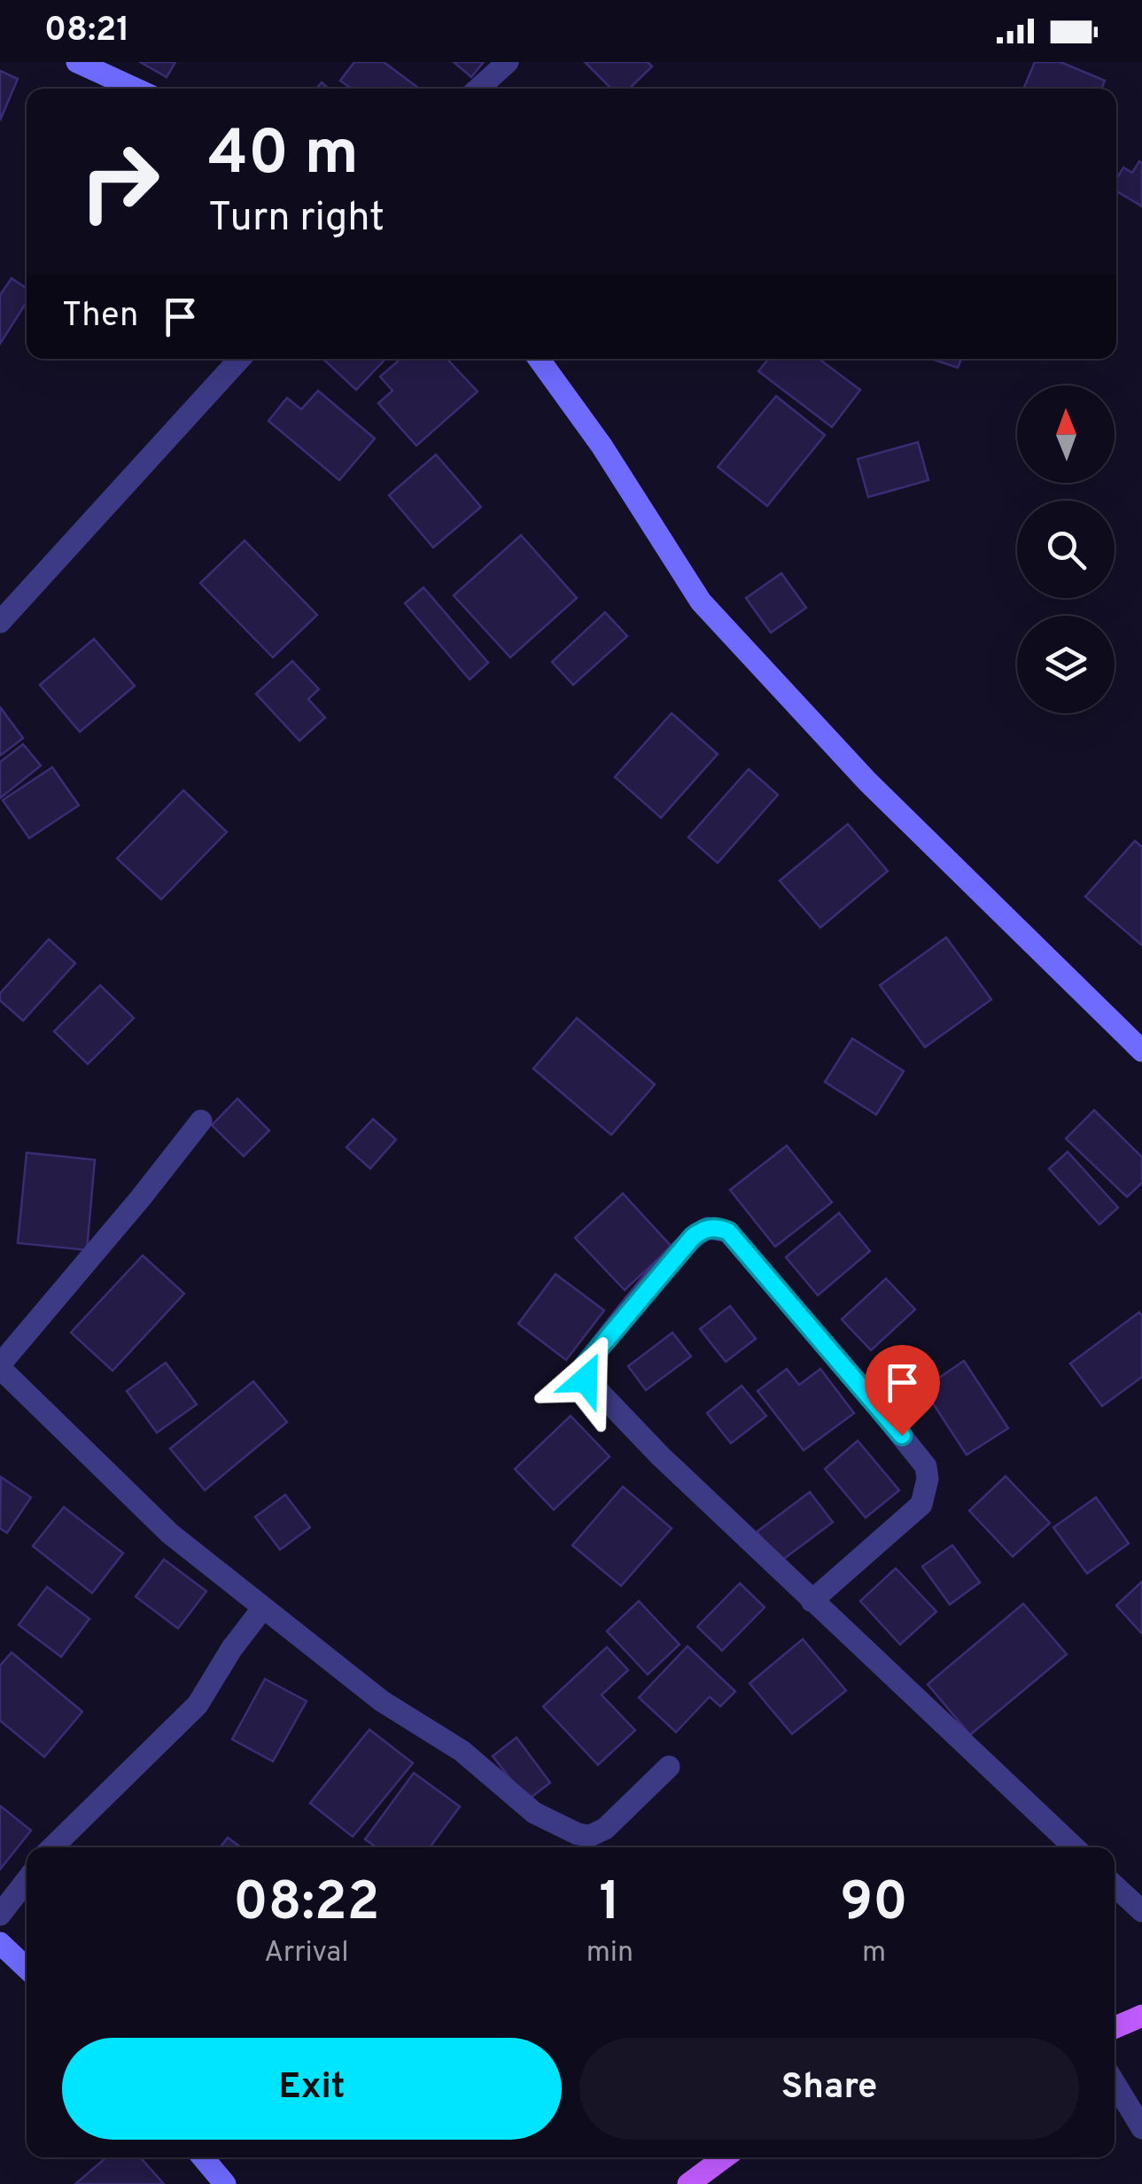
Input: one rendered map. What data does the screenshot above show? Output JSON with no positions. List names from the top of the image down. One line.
{"north":"top","page":{"status":"08:21","turn":["40 m","Turn right"],"then":"Then","eta":["08:22","Arrival","1","min","90","m"],"buttons":["Exit","Share"]}}
